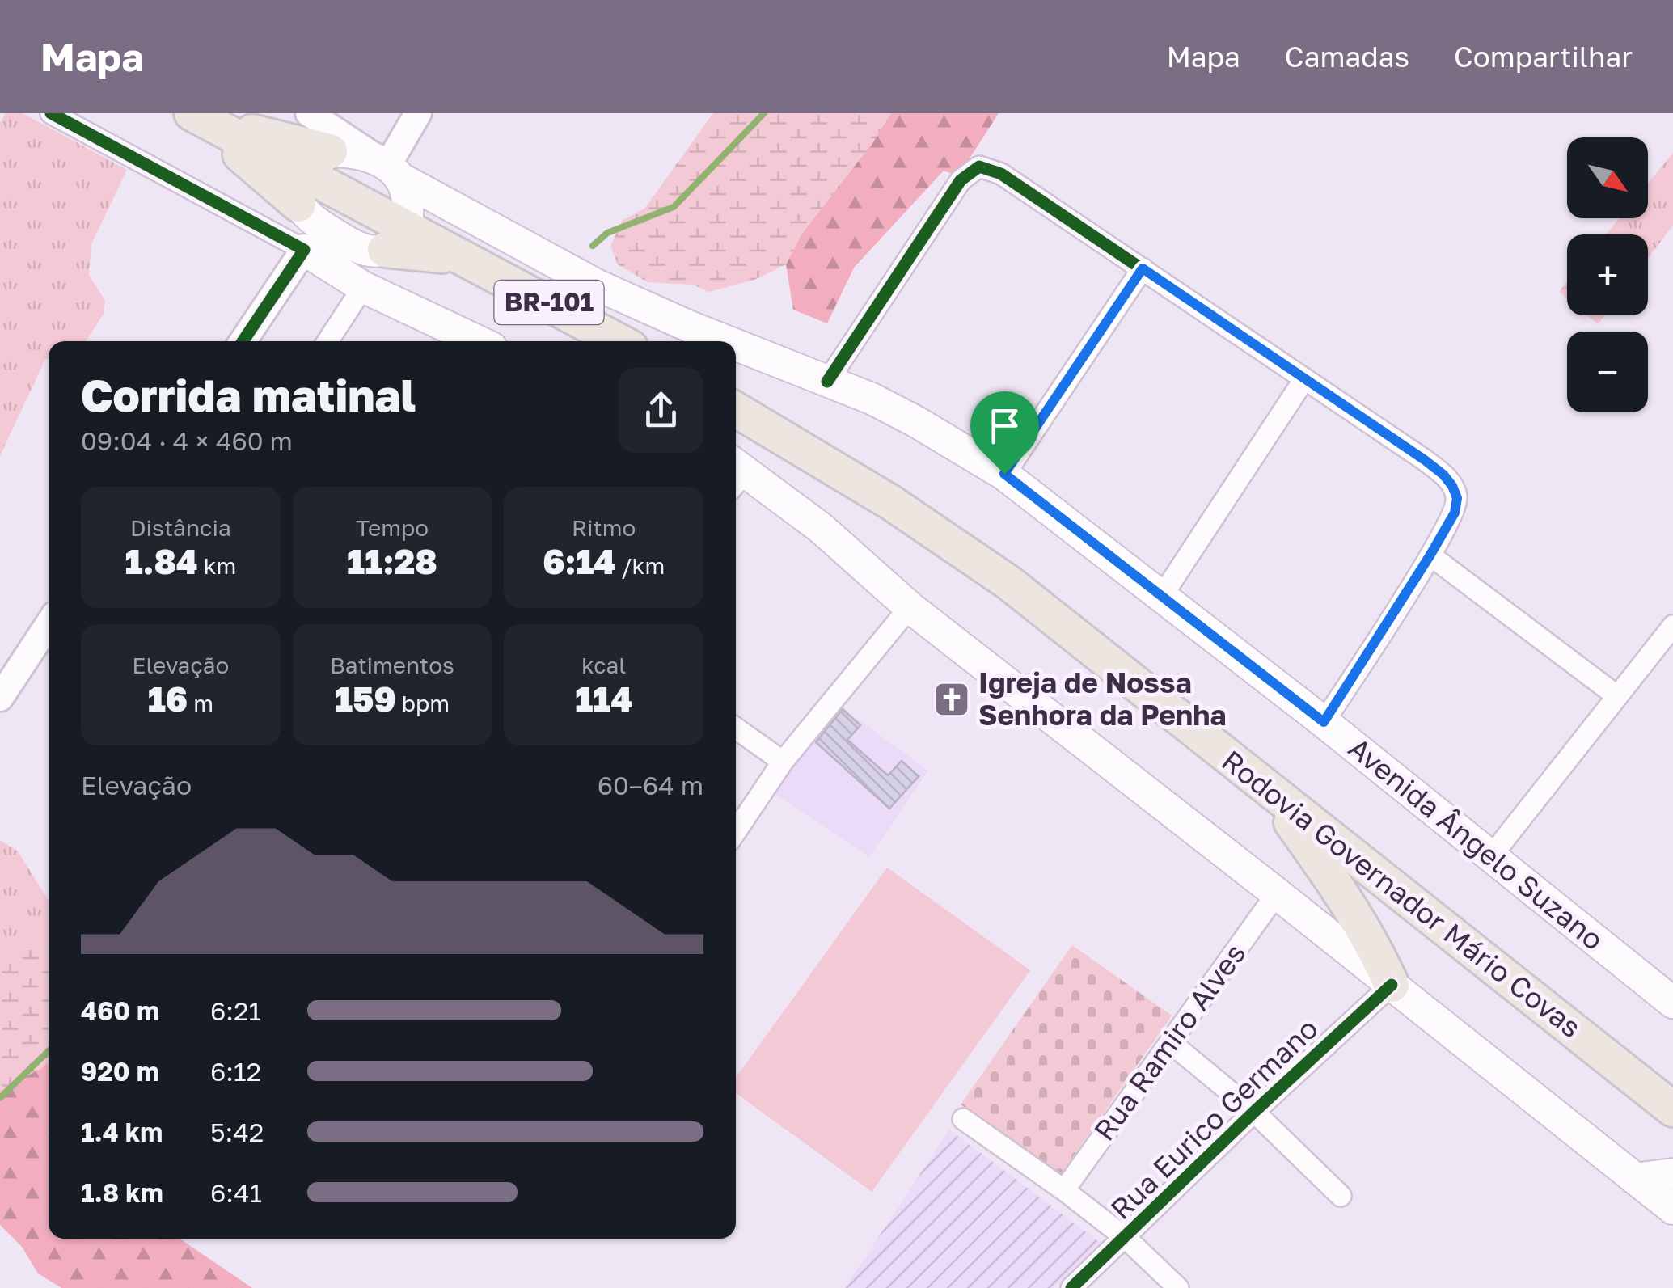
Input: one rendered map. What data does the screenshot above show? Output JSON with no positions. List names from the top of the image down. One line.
{"streets":{"highway":["BR-101","Rodovia Governador Mário Covas"],"main road":["Avenida Ângelo Suzano"],"street":["Rua Ramiro Alves","Rua Eurico Germano"]},"crossings":[["BR-101","Avenida Ângelo Suzano"]],"places":{"church":["Igreja de Nossa Senhora da Penha"]},"north":"bottom right","page":{"header":"Mapa","nav":["Mapa","Camadas","Compartilhar"],"map_buttons":["+","−"],"heading":["Corrida matinal","09:04 · 4 × 460 m"],"stats":[["Distância","1.84 km"],["Tempo","11:28"],["Ritmo","6:14 /km"],["Elevação","16 m"],["Batimentos","159 bpm"],["kcal","114"]],"chart":["Elevação","60–64 m"],"list":[{"name":"460 m","note":"6:21"},{"name":"920 m","note":"6:12"},{"name":"1.4 km","note":"5:42"},{"name":"1.8 km","note":"6:41"}]}}
